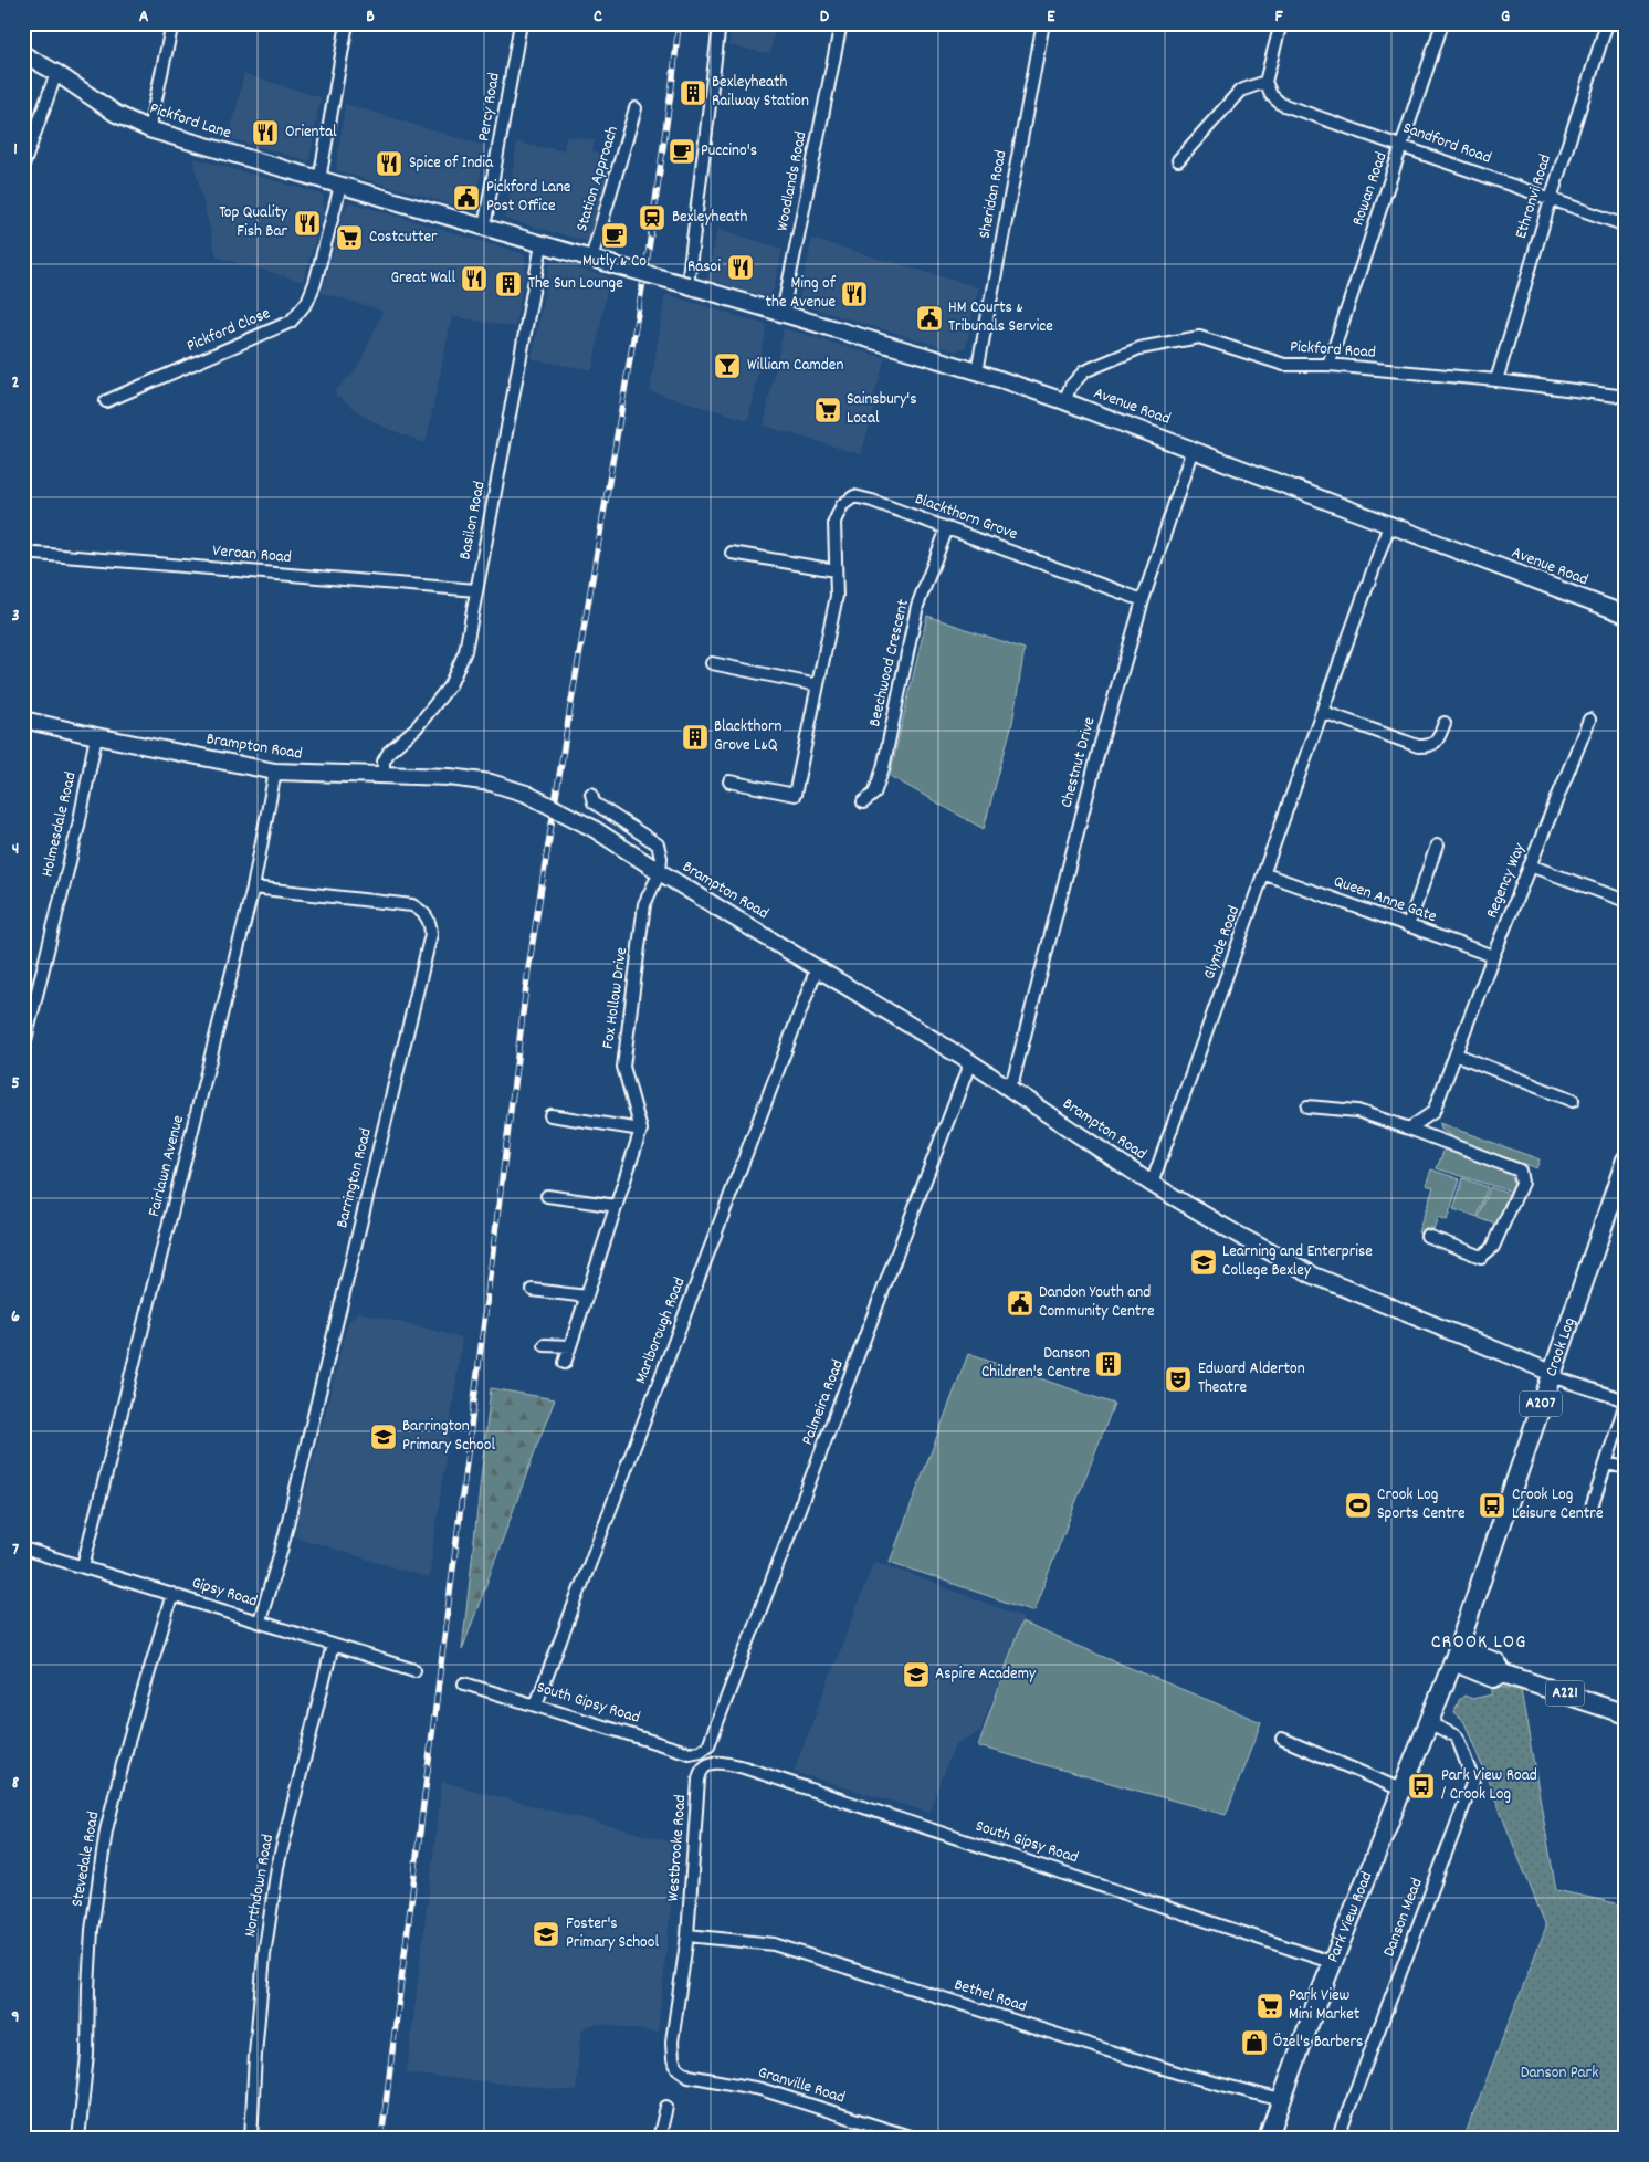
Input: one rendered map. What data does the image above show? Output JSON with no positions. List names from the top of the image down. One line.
{"streets":{"main road":["Crook Log","A207","A221","Park View Road"],"street":["Percy Road","Pickford Lane","Sandford Road","Station Approach","Woodlands Road","Rowan Road","Sheridan Road","Ethronvi Road","Pickford Close","Pickford Road","Avenue Road","Blackthorn Grove","Basilon Road","Veroan Road","Beechwood Crescent","Brampton Road","Chestnut Drive","Holmesdale Road","Regency Way","Queen Anne Gate","Glynde Road","Fox Hollow Drive","Fairlawn Avenue","Barrington Road","Marlborough Road","Palmeira Road","Gipsy Road","South Gipsy Road","Westbrooke Road","Stevedale Road","Northdown Road","Danson Mead","Bethel Road","Granville Road"]},"crossings":[["Percy Road","Pickford Lane"],["Pickford Lane","Station Approach"],["Pickford Lane","Pickford Close"],["Pickford Lane","Avenue Road"],["Pickford Lane","Basilon Road"],["Sandford Road","Rowan Road"],["Sandford Road","Ethronvi Road"],["Woodlands Road","Avenue Road"],["Rowan Road","Pickford Road"],["Sheridan Road","Avenue Road"],["Ethronvi Road","Pickford Road"],["Pickford Road","Avenue Road"],["Avenue Road","Chestnut Drive"],["Avenue Road","Glynde Road"],["Blackthorn Grove","Beechwood Crescent"],["Blackthorn Grove","Chestnut Drive"],["Basilon Road","Veroan Road"],["Basilon Road","Brampton Road"],["Brampton Road","Chestnut Drive"],["Brampton Road","Holmesdale Road"],["Brampton Road","Glynde Road"],["Brampton Road","Fox Hollow Drive"],["Brampton Road","Fairlawn Avenue"],["Brampton Road","Marlborough Road"],["Brampton Road","Crook Log"],["Brampton Road","Palmeira Road"],["Regency Way","Queen Anne Gate"],["Queen Anne Gate","Glynde Road"],["Fairlawn Avenue","Barrington Road"],["Fairlawn Avenue","Gipsy Road"],["Barrington Road","Gipsy Road"],["Marlborough Road","South Gipsy Road"],["Crook Log","A221"],["Crook Log","Park View Road"],["Palmeira Road","South Gipsy Road"],["Gipsy Road","Stevedale Road"],["Gipsy Road","Northdown Road"],["A221","Park View Road"],["South Gipsy Road","Westbrooke Road"],["South Gipsy Road","Park View Road"],["Westbrooke Road","Bethel Road"],["Westbrooke Road","Granville Road"],["Park View Road","Danson Mead"],["Park View Road","Bethel Road"]],"districts":["CROOK LOG"],"parks":["Danson Park"],"places":{"building":["Bexleyheath Railway Station","The Sun Lounge","Blackthorn Grove L&Q","Danson Children's Centre"],"restaurant":["Oriental","Spice of India","Top Quality Fish Bar","Rasoi","Great Wall","Ming of the Avenue"],"cafe":["Puccino's","Mutly & Co"],"public building":["Pickford Lane Post Office","HM Courts & Tribunals Service","Dandon Youth and Community Centre"],"station":["Bexleyheath"],"supermarket":["Costcutter","Sainsbury's Local","Park View Mini Market"],"bar":["William Camden"],"school or university":["Learning and Enterprise College Bexley","Barrington Primary School","Aspire Academy","Foster's Primary School"],"theatre":["Edward Alderton Theatre"],"sports":["Crook Log Sports Centre"],"bus stop":["Crook Log Leisure Centre","Park View Road / Crook Log"],"shop":["Özel's Barbers"]},"grid":{"columns":["A","B","C","D","E","F","G"],"rows":["1","2","3","4","5","6","7","8","9"]}}
